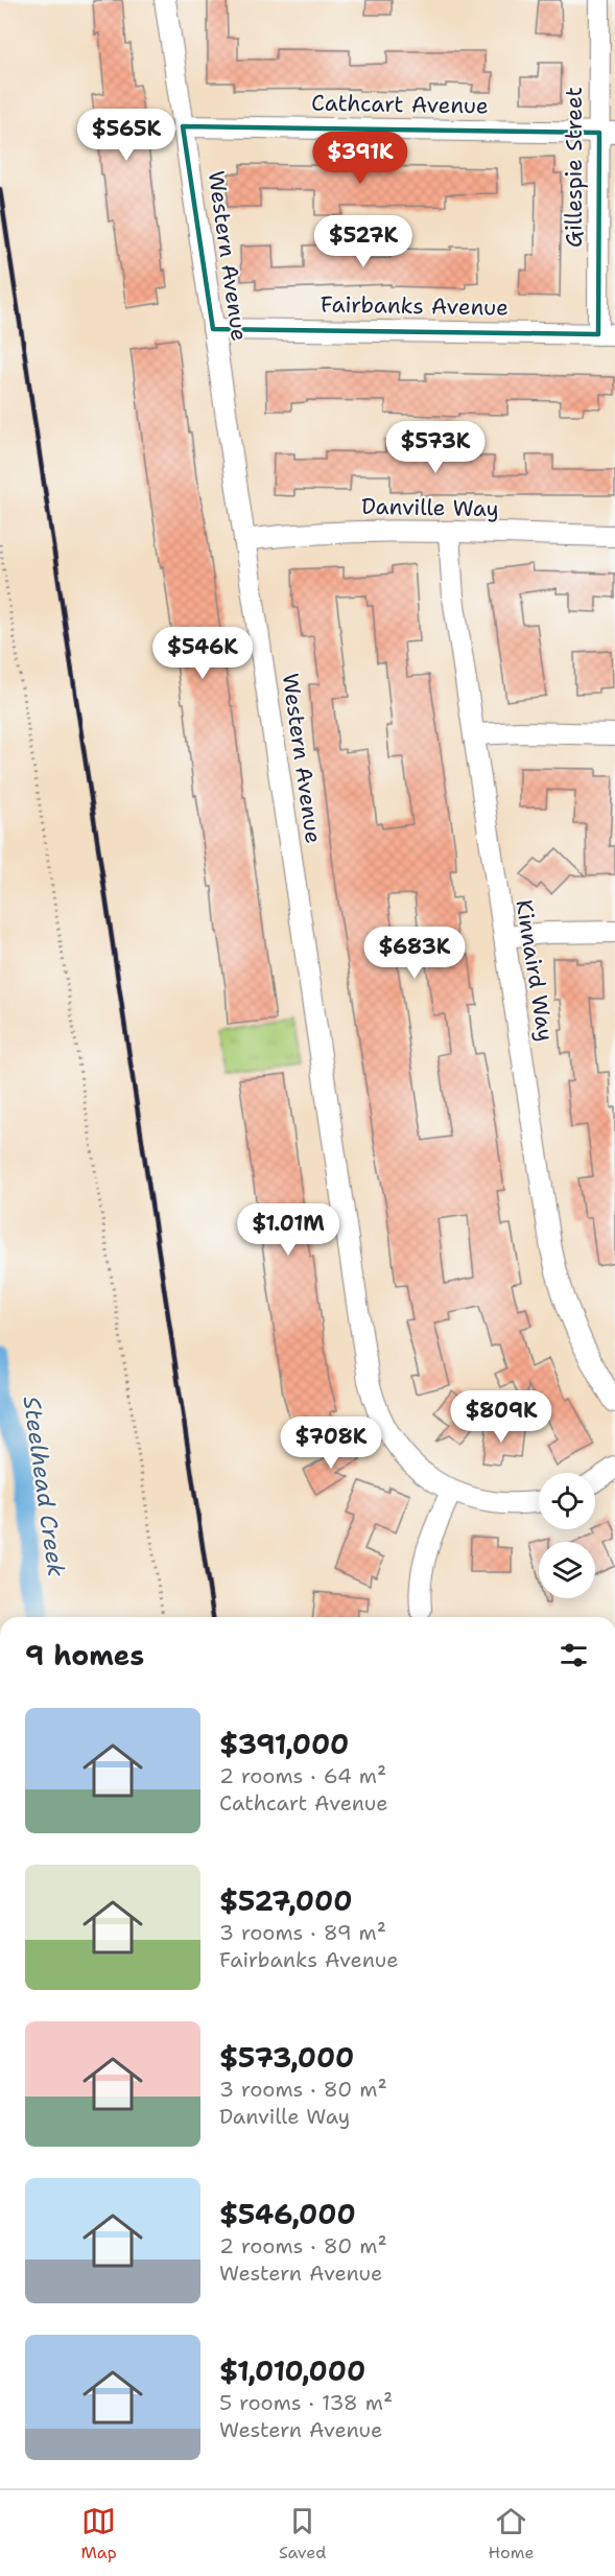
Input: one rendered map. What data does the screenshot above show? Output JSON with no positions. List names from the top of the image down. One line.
{"streets":{"street":["Cathcart Avenue","Gillespie Street","Western Avenue","Fairbanks Avenue","Danville Way","Kinnaird Way"]},"crossings":[["Cathcart Avenue","Gillespie Street"],["Cathcart Avenue","Western Avenue"],["Gillespie Street","Fairbanks Avenue"],["Western Avenue","Fairbanks Avenue"],["Western Avenue","Danville Way"],["Danville Way","Kinnaird Way"]],"water":["Steelhead Creek"],"page":{"price":["$565K","$391K","$527K","$573K","$546K","$683K","$1.01M","$809K","$708K"],"heading":"9 homes","list":[{"name":"$391,000","note":"2 rooms · 64 m² · Cathcart Avenue"},{"name":"$527,000","note":"3 rooms · 89 m² · Fairbanks Avenue"},{"name":"$573,000","note":"3 rooms · 80 m² · Danville Way"},{"name":"$546,000","note":"2 rooms · 80 m² · Western Avenue"},{"name":"$1,010,000","note":"5 rooms · 138 m² · Western Avenue"}],"tabs":["Map","Saved","Home"]}}
